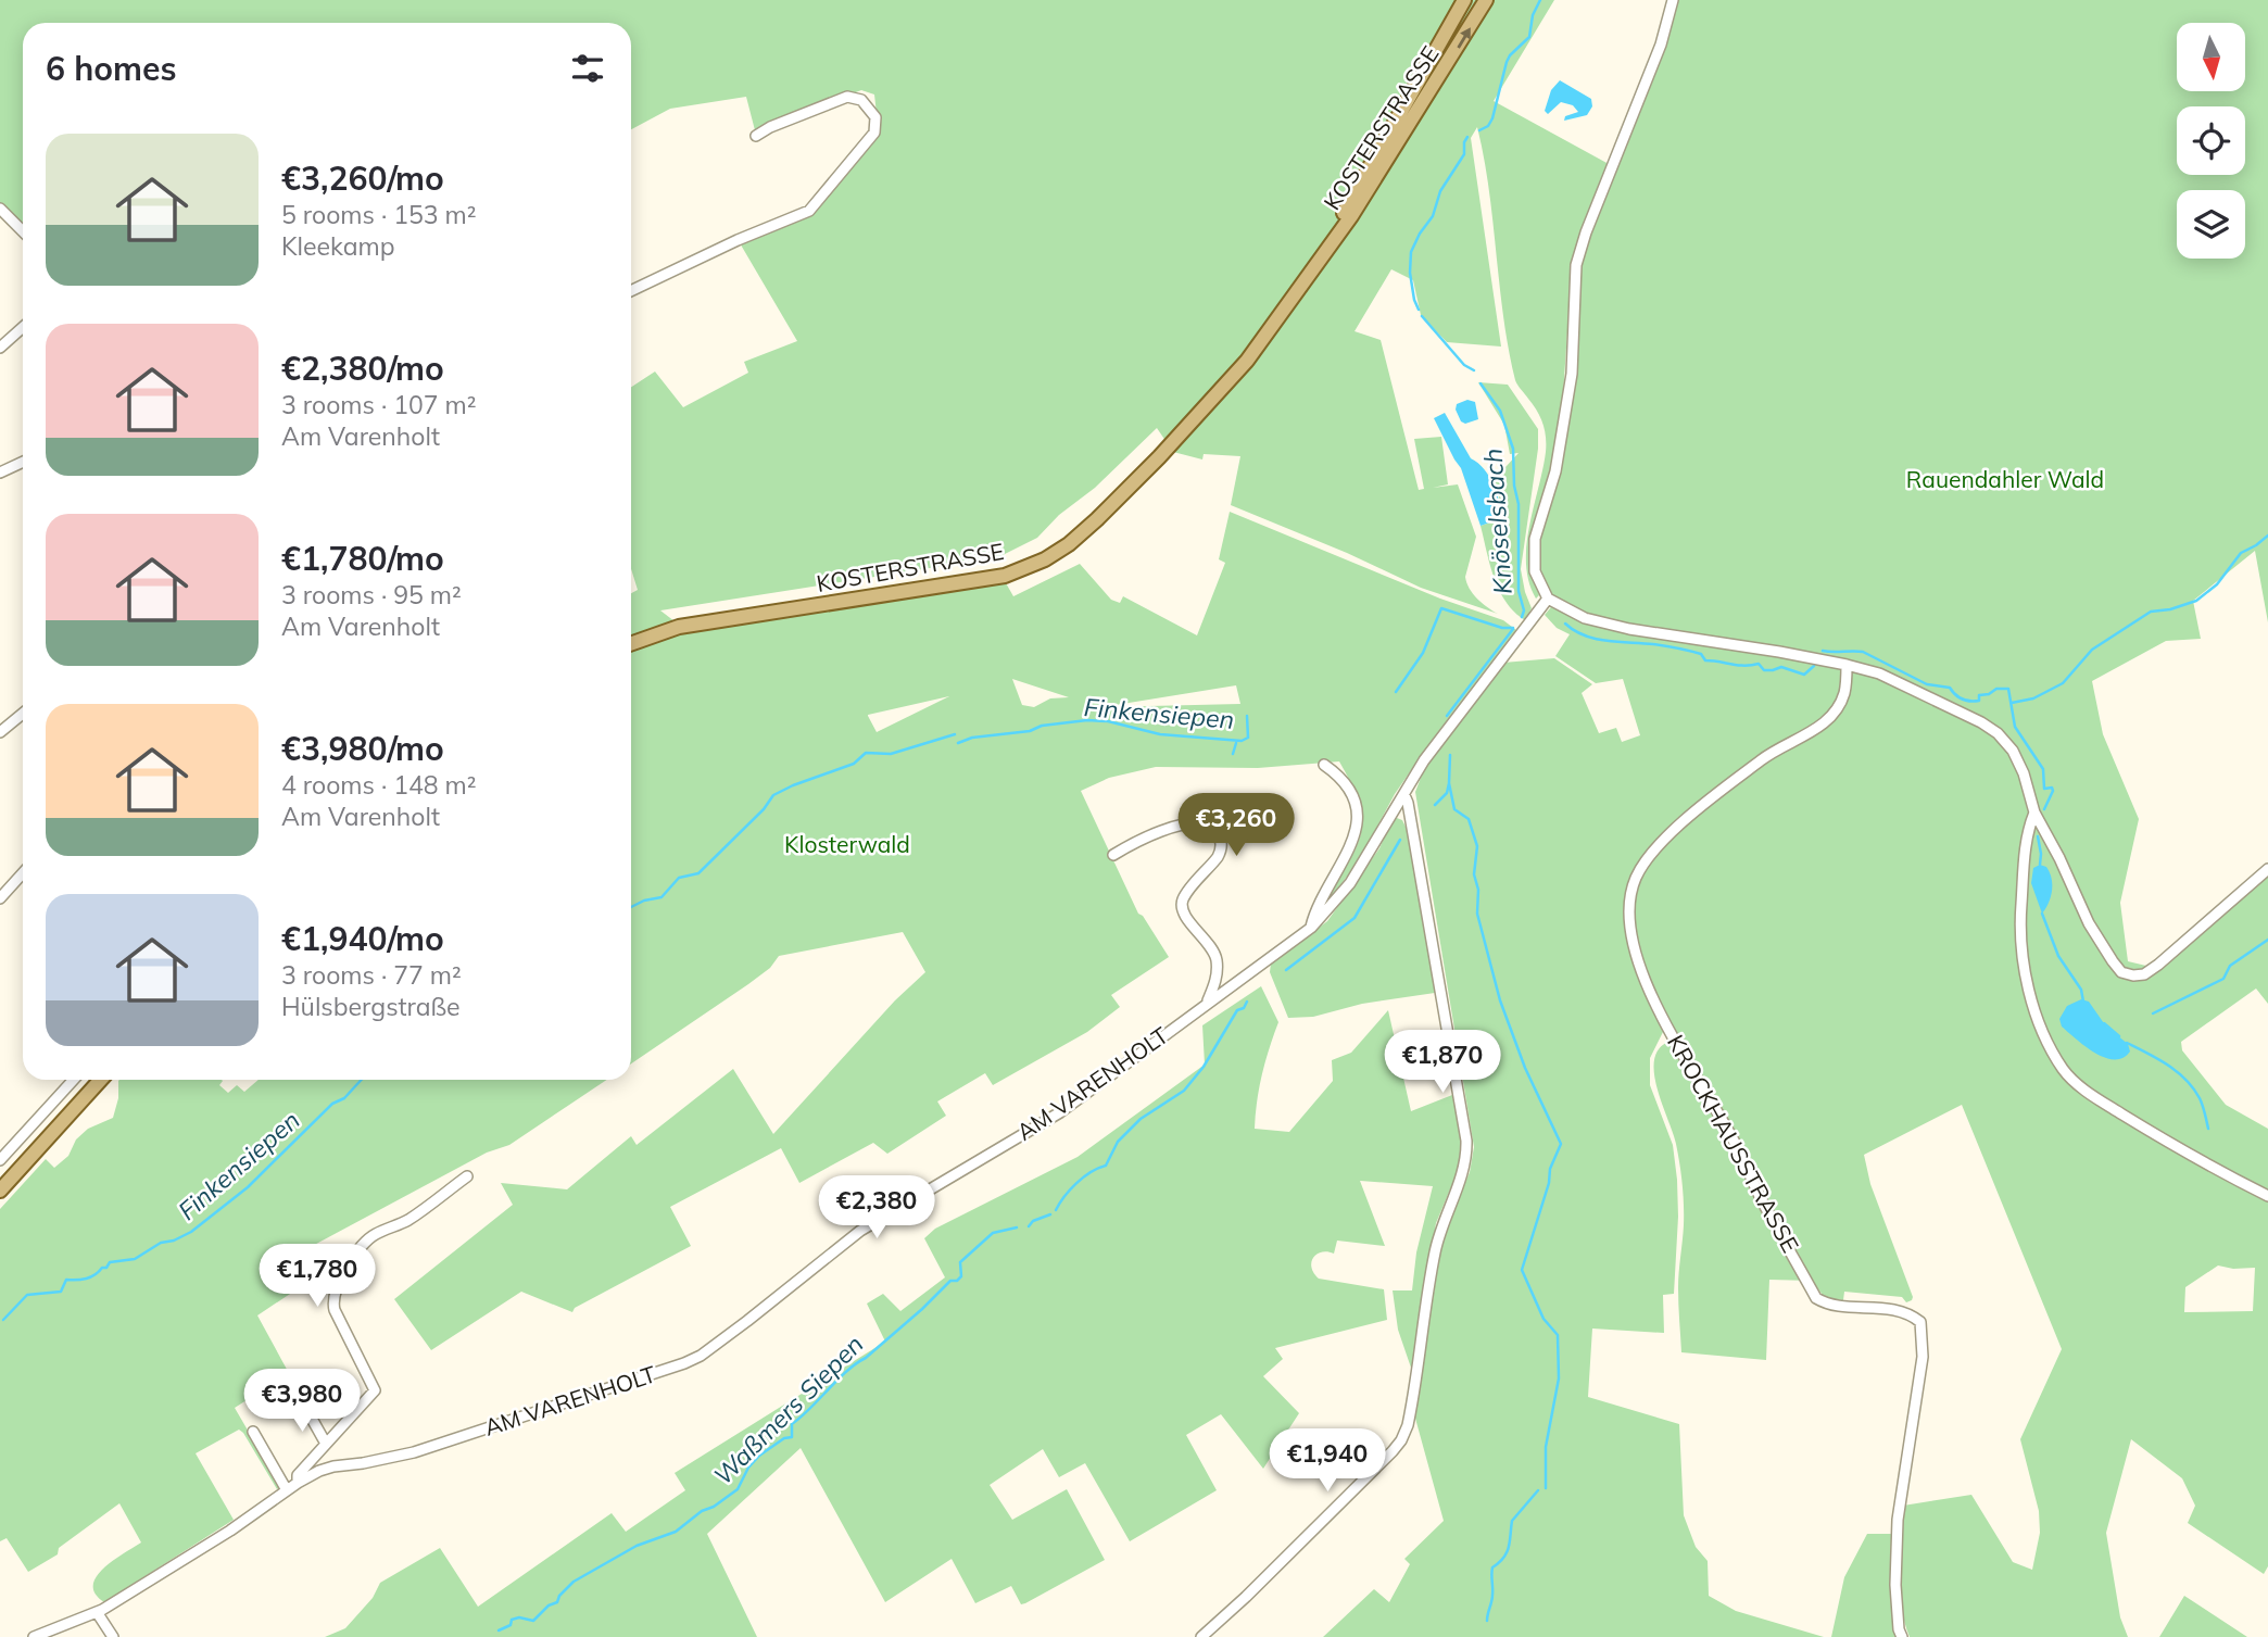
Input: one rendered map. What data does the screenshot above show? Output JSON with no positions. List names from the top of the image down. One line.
{"streets":{"main road":["KOSTERSTRASSE"],"street":["AM VARENHOLT","KROCKHAUSSTRASSE"]},"water":["Knöselsbach","Finkensiepen","Waßmers Siepen"],"parks":["Rauendahler Wald","Klosterwald"],"north":"bottom","page":{"heading":"6 homes","list":[{"name":"€3,260/mo","note":"5 rooms · 153 m² · Kleekamp"},{"name":"€2,380/mo","note":"3 rooms · 107 m² · Am Varenholt"},{"name":"€1,780/mo","note":"3 rooms · 95 m² · Am Varenholt"},{"name":"€3,980/mo","note":"4 rooms · 148 m² · Am Varenholt"},{"name":"€1,940/mo","note":"3 rooms · 77 m² · Hülsbergstraße"}],"price":["€3,260","€1,870","€2,380","€1,780","€3,980","€1,940"]}}
